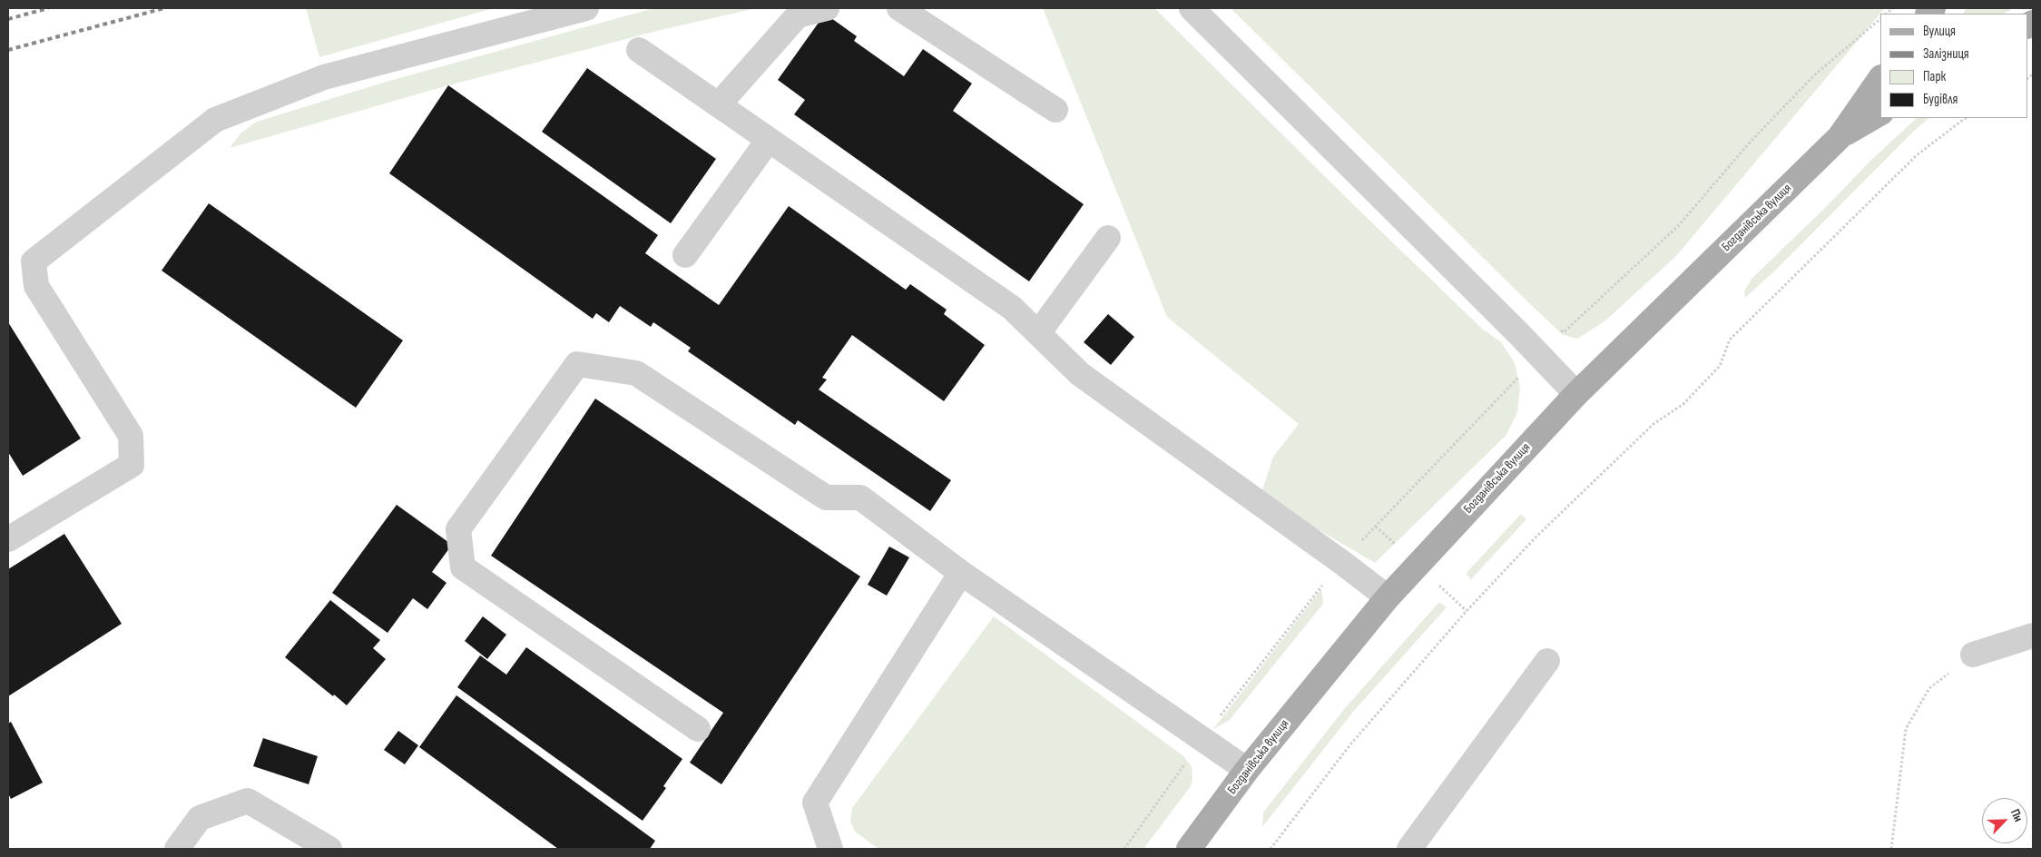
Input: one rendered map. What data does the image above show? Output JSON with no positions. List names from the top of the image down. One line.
{"streets":{"main road":["Богданівська вулиця"]},"legend":["Вулиця","Залізниця","Парк","Будівля"],"north":"top right"}
